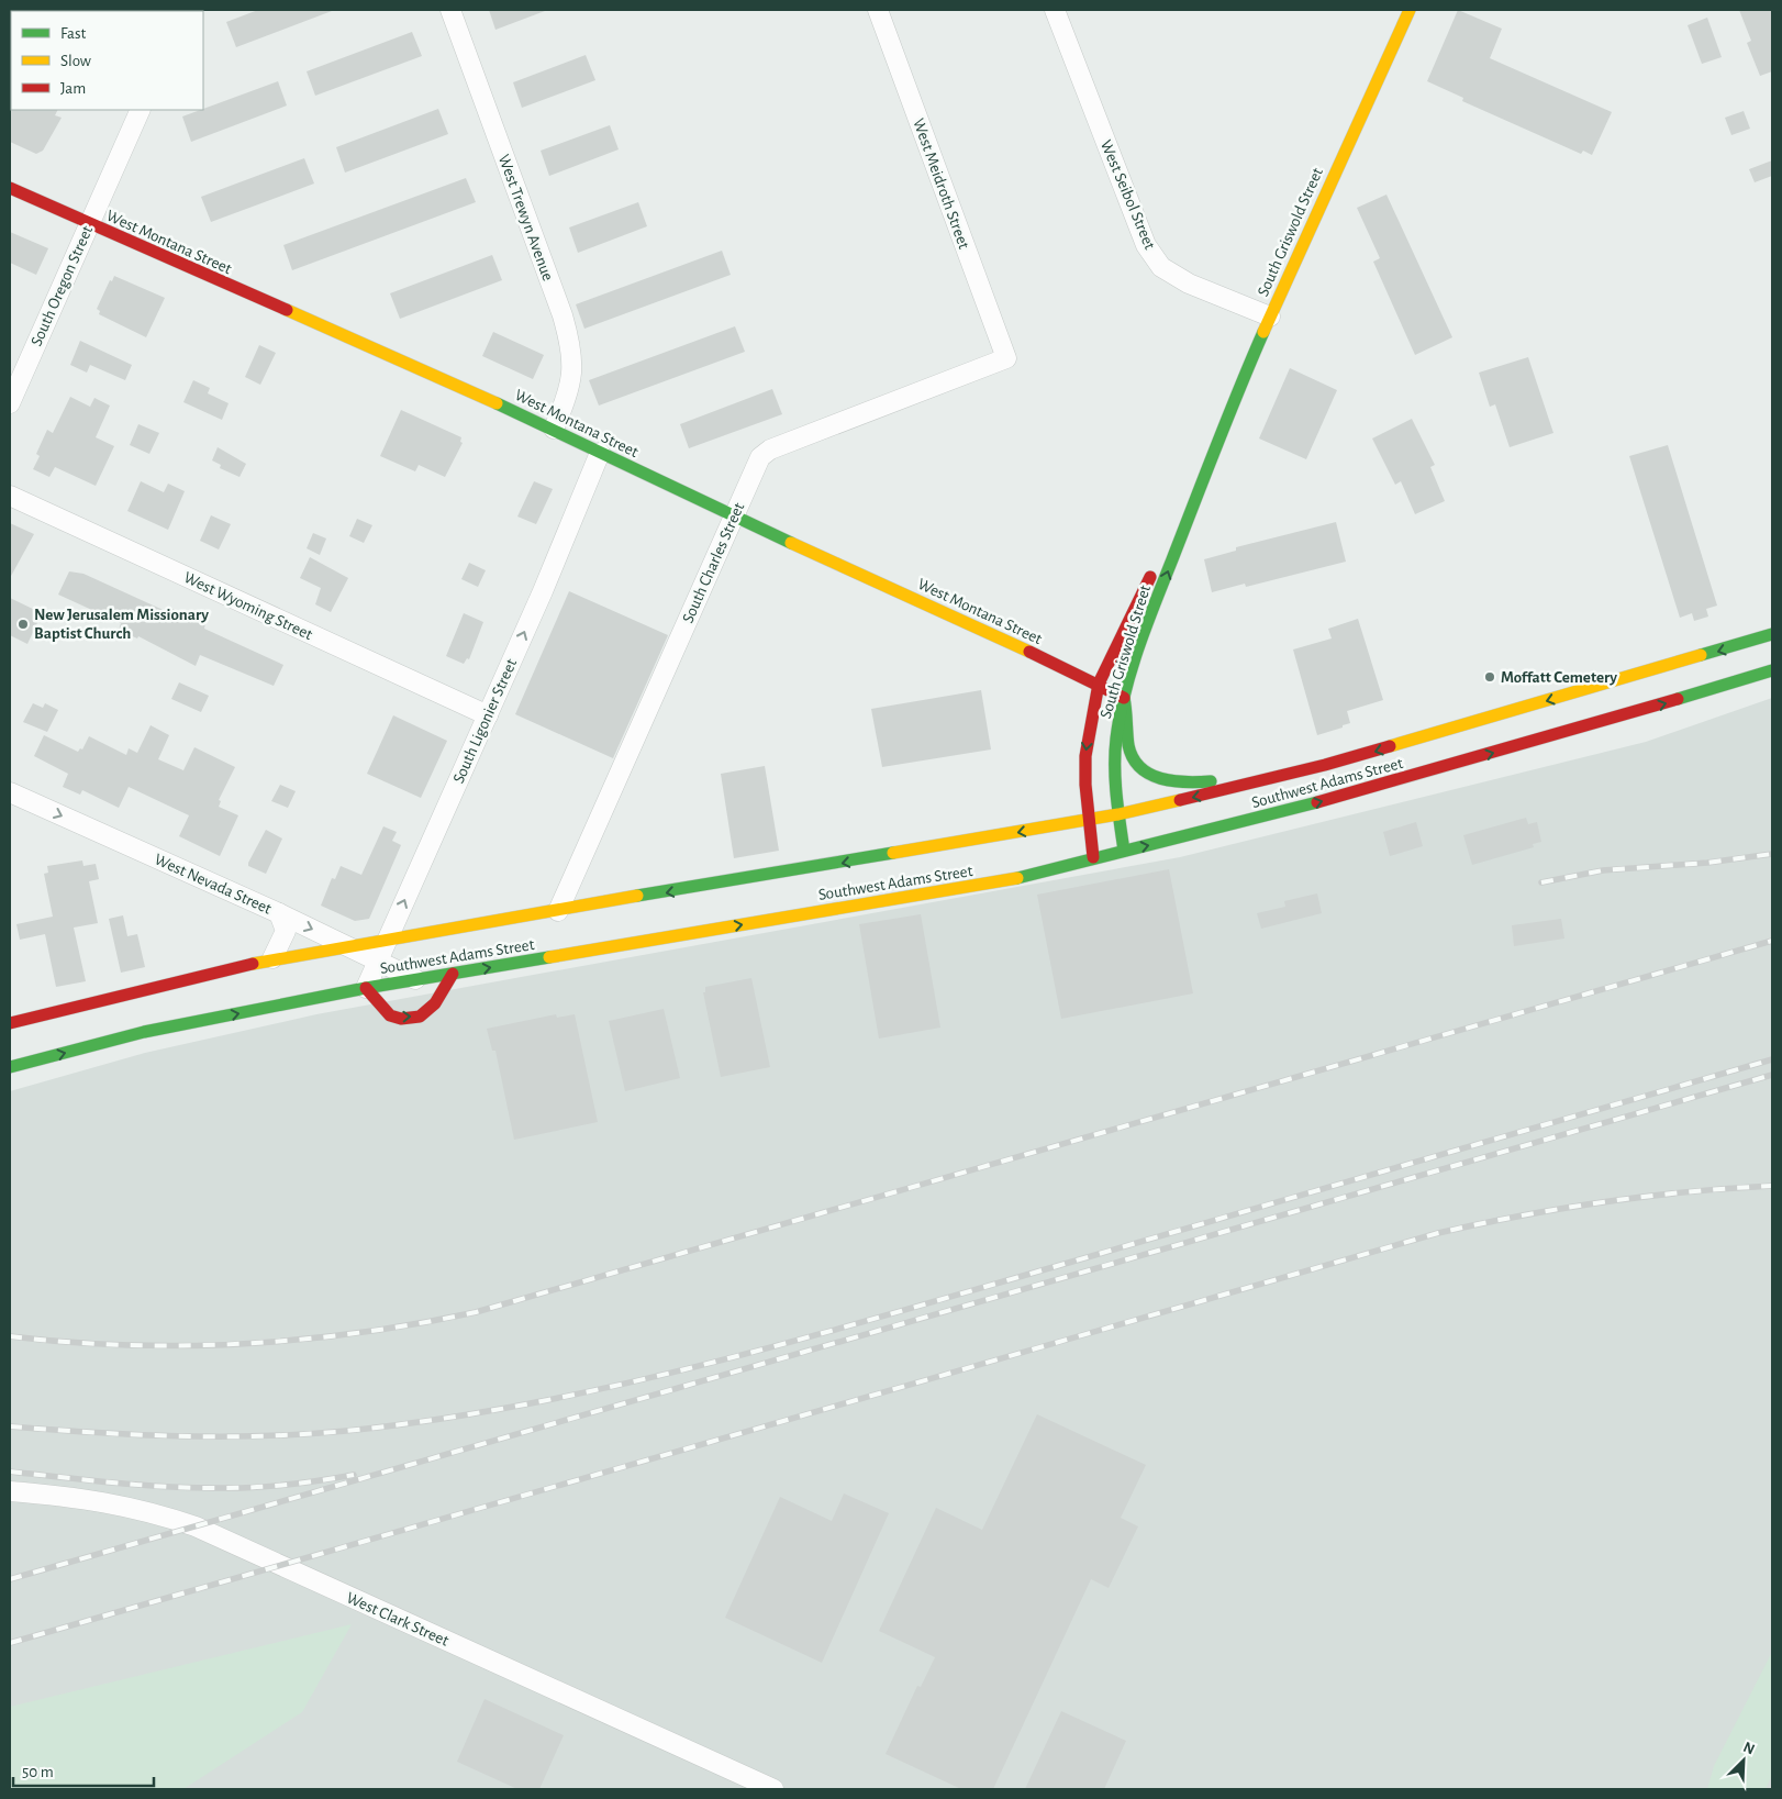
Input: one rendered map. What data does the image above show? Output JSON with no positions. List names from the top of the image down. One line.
{"streets":{"main road":["South Griswold Street","West Montana Street","Southwest Adams Street"],"street":["West Meidroth Street","West Seibol Street","West Trewyn Avenue","South Oregon Street","South Charles Street","West Wyoming Street","South Ligonier Street","West Nevada Street","West Clark Street"]},"crossings":[["West Meidroth Street","South Charles Street"],["West Seibol Street","South Griswold Street"],["West Trewyn Avenue","West Montana Street"],["South Griswold Street","West Montana Street"],["South Griswold Street","Southwest Adams Street"],["West Montana Street","South Oregon Street"],["West Montana Street","South Charles Street"],["West Montana Street","South Ligonier Street"],["South Charles Street","Southwest Adams Street"],["West Wyoming Street","South Ligonier Street"],["South Ligonier Street","Southwest Adams Street"],["South Ligonier Street","West Nevada Street"],["Southwest Adams Street","West Nevada Street"]],"one_way":["South Ligonier Street","West Nevada Street"],"places":["New Jerusalem Missionary Baptist Church","Moffatt Cemetery"],"legend":["Fast","Slow","Jam"],"scale_bar":"50 m","north":"top right"}
